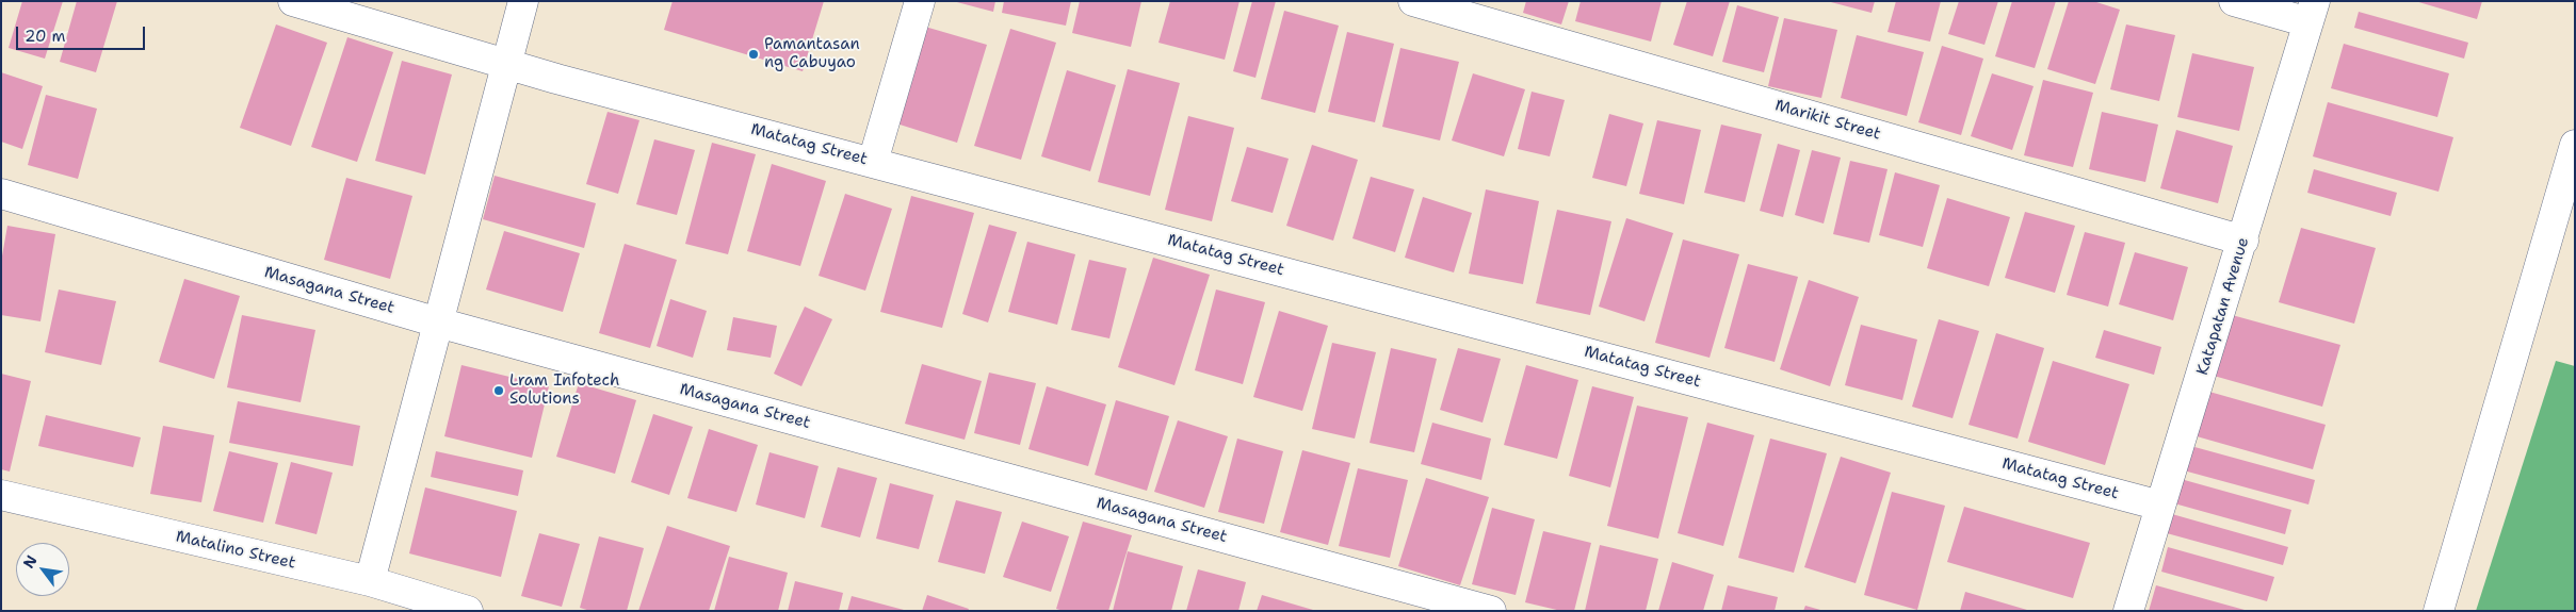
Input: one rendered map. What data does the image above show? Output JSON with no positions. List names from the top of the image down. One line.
{"streets":{"street":["Marikit Street","Matatag Street","Masagana Street","Katapatan Avenue","Matalino Street"]},"crossings":[["Marikit Street","Katapatan Avenue"],["Matatag Street","Katapatan Avenue"]],"places":["Pamantasan ng Cabuyao","Lram Infotech Solutions"],"scale_bar":"20 m","north":"top left"}
